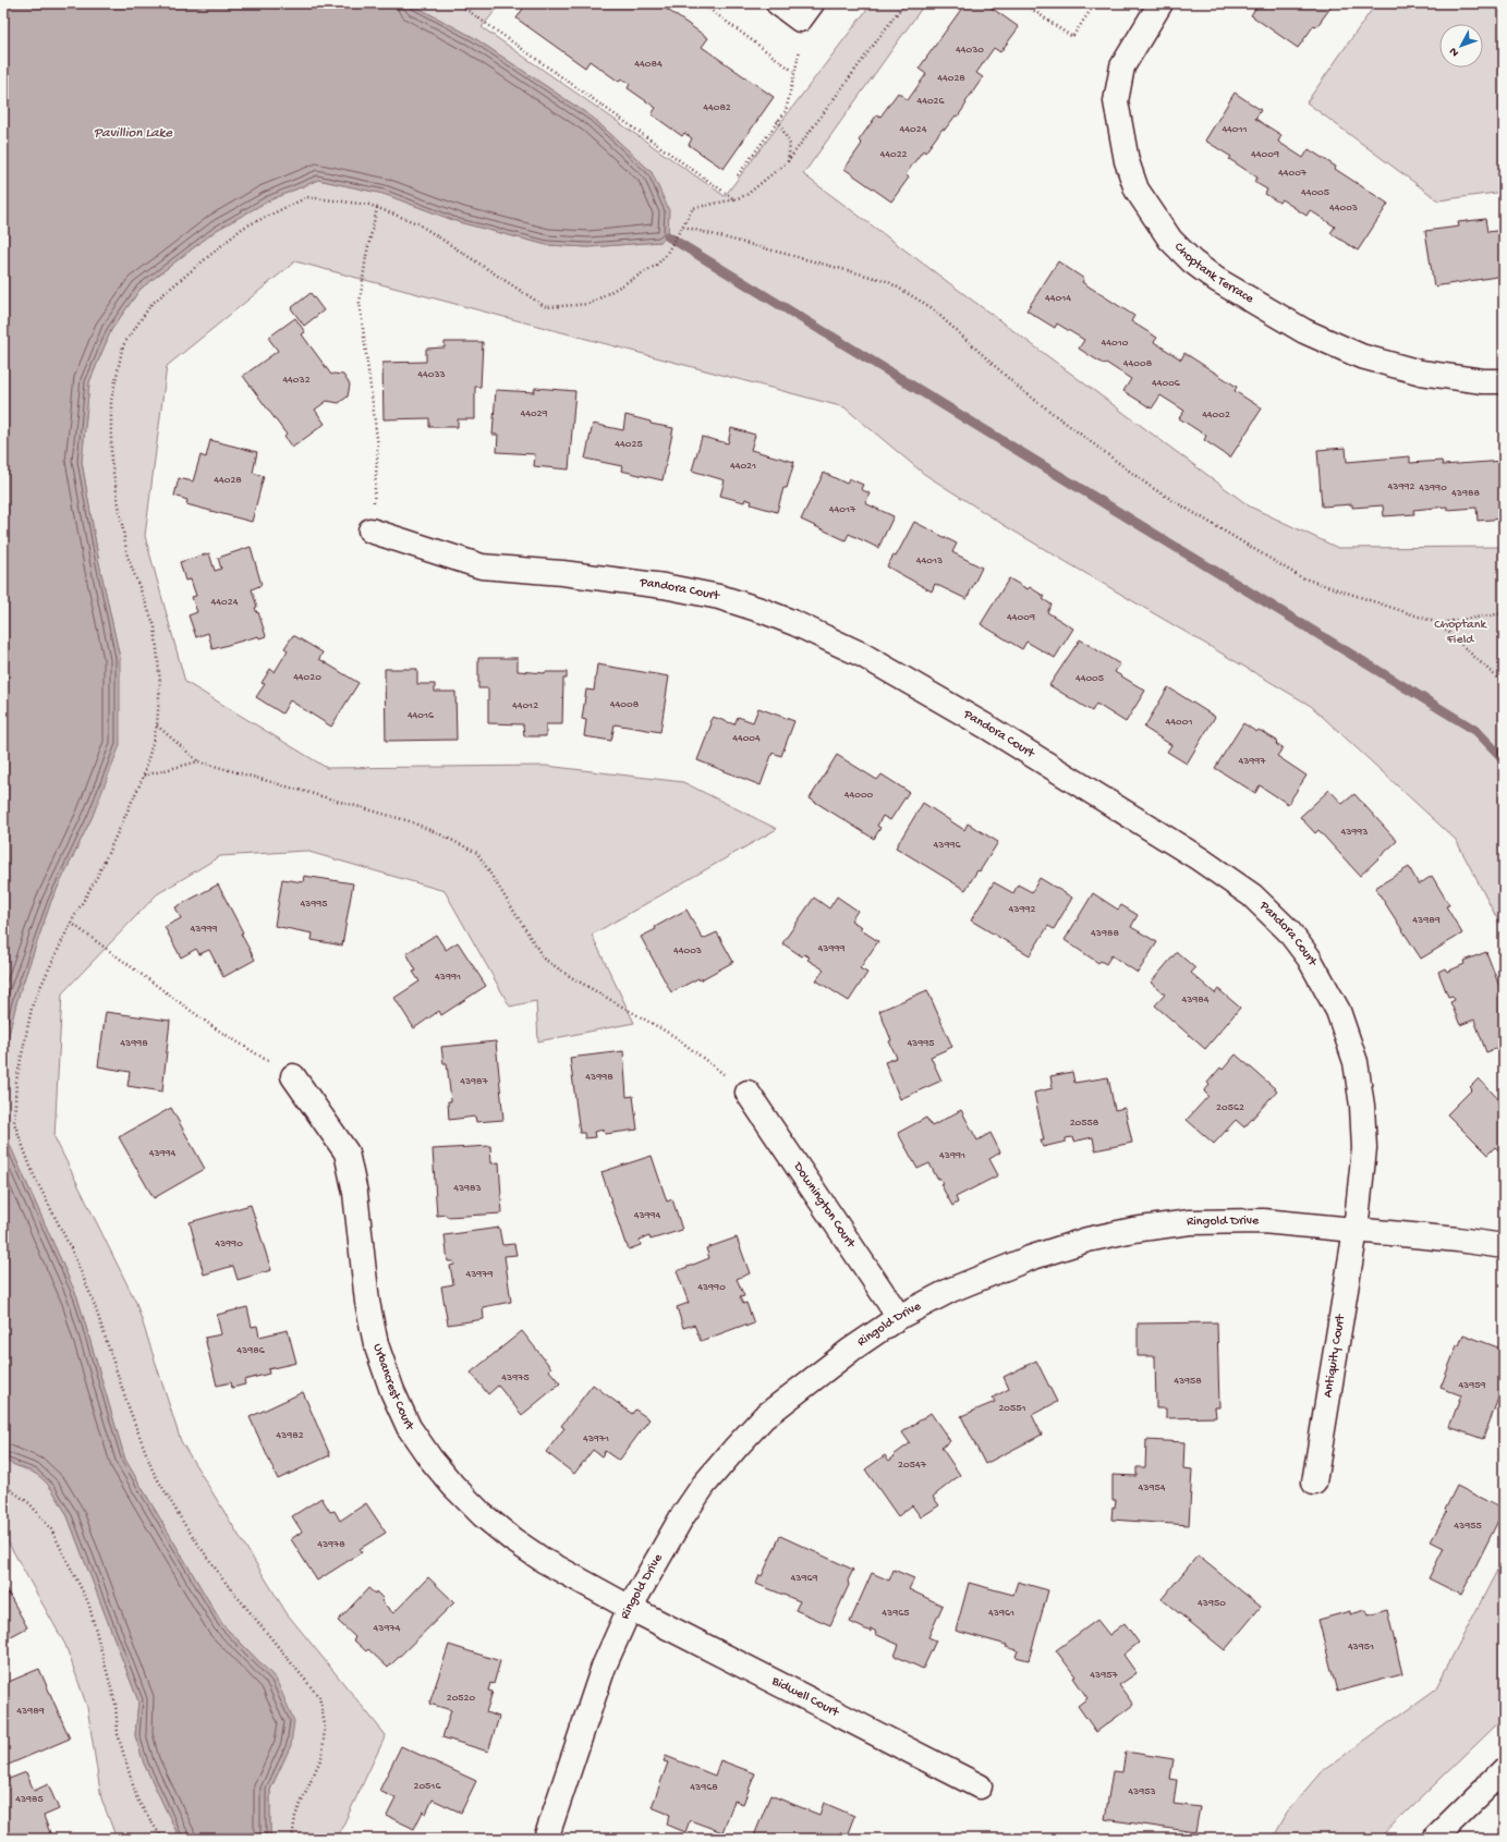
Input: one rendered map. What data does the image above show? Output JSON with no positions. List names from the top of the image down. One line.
{"streets":{"street":["Choptank Terrace","Pandora Court","Downington Court","Ringold Drive","Antiquity Court","Urbancrest Court","Bidwell Court"]},"crossings":[["Pandora Court","Ringold Drive"],["Pandora Court","Antiquity Court"],["Downington Court","Ringold Drive"],["Ringold Drive","Antiquity Court"],["Ringold Drive","Urbancrest Court"],["Ringold Drive","Bidwell Court"],["Urbancrest Court","Bidwell Court"]],"water":["Pavillion Lake"],"parks":["Choptank Field"],"house_numbers":["44030","44084","44028","44026","44082","44024","44011","44022","44009","44007","44005","44003","44014","44010","44008","44033","44032","44006","44029","44002","44025","44021","44028","43992","43990","43988","44017","44013","44024","44009","44020","44005","44008","44012","44016","44001","44004","43997","44000","43993","43996","43995","43992","43989","43999","43988","43999","44003","43991","43984","43998","43995","43998","43987","20562","20558","43994","43991","43983","43994","43990","43979","43990","43986","43975","43958","43959","20551","43982","43971","20547","43954","43955","43978","43969","43950","43965","43961","43974","43951","43957","20520","43989","20516","43968","43953","43985"],"north":"bottom left"}
